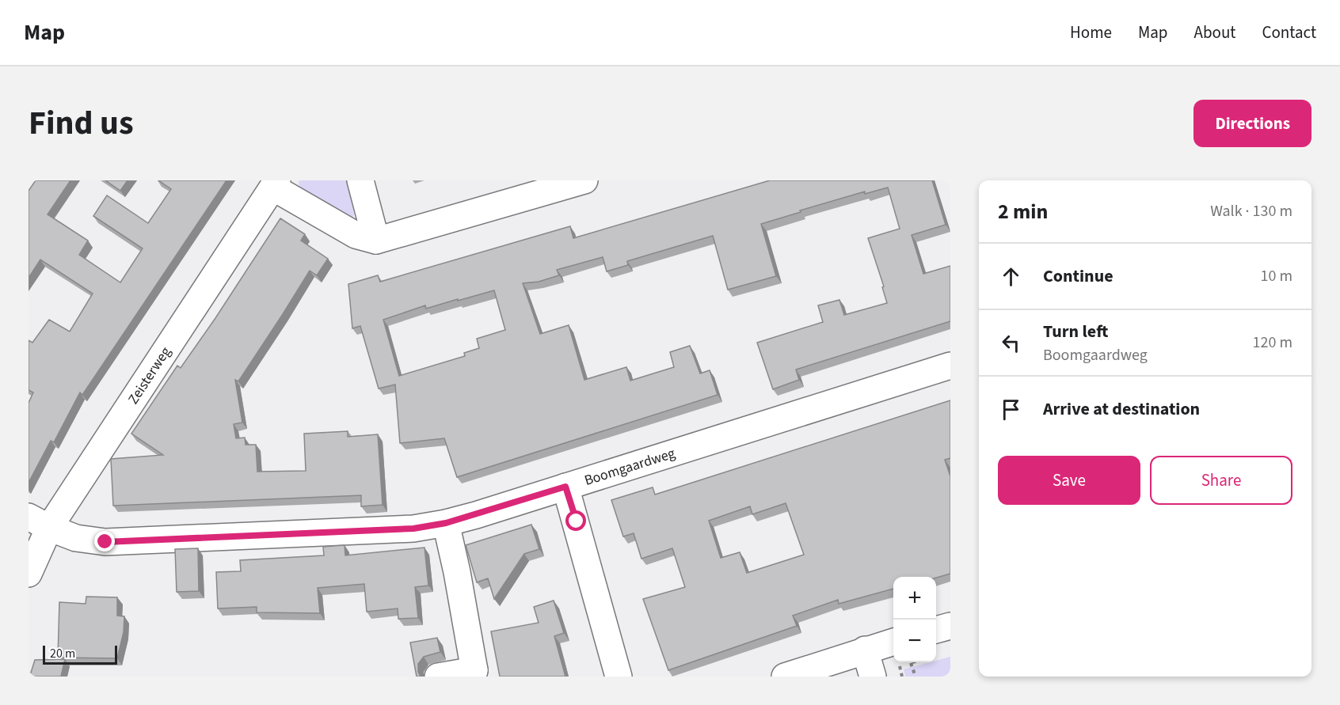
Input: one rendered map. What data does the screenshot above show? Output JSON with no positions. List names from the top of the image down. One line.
{"streets":{"street":["Zeisterweg","Boomgaardweg"]},"crossings":[["Zeisterweg","Boomgaardweg"]],"scale_bar":"20 m","page":{"header":"Map","nav":["Home","Map","About","Contact"],"title":"Find us","buttons":["Directions",["Save","Share"]],"heading":["2 min","Walk · 130 m"],"list":[["Continue","10 m"],["Turn left","Boomgaardweg","120 m"],"Arrive at destination"],"map_buttons":["+","−"],"scale":"20 m"}}
